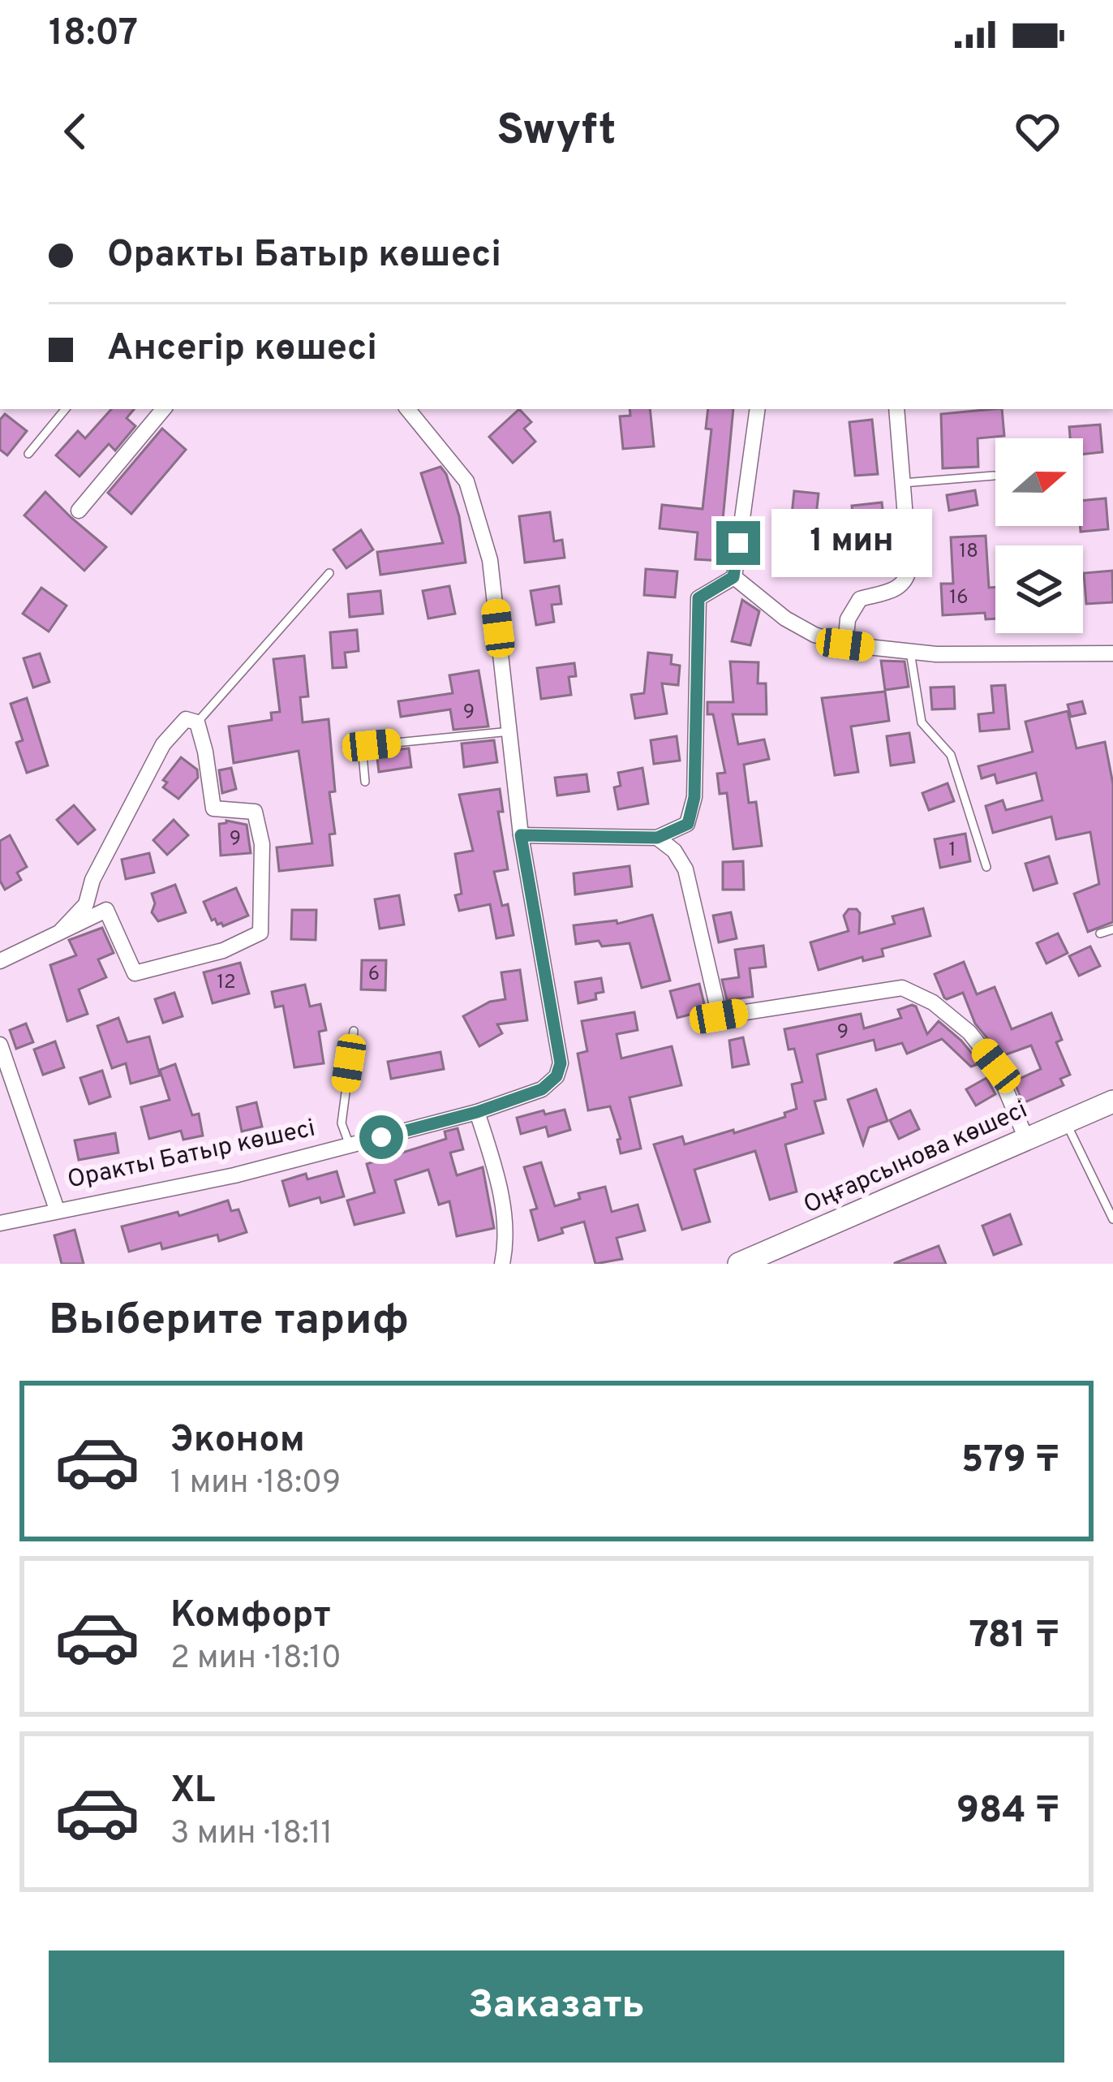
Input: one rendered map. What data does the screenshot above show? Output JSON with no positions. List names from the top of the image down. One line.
{"streets":{"main road":["Оңғарсынова көшесі"],"street":["Оракты Батыр көшесі"]},"house_numbers":["18","16","9","9","1","6","12","9"],"north":"right","page":{"status":"18:07","header":"Swyft","banner":["Оракты Батыр көшесі","Ансегір көшесі"],"bubble":"1 мин","heading":"Выберите тариф","list":[{"name":"Эконом","note":"1 мин · 18:09","value":"579 ₸"},{"name":"Комфорт","note":"2 мин · 18:10","value":"781 ₸"},{"name":"XL","note":"3 мин · 18:11","value":"984 ₸"}],"buttons":"Заказать"}}
